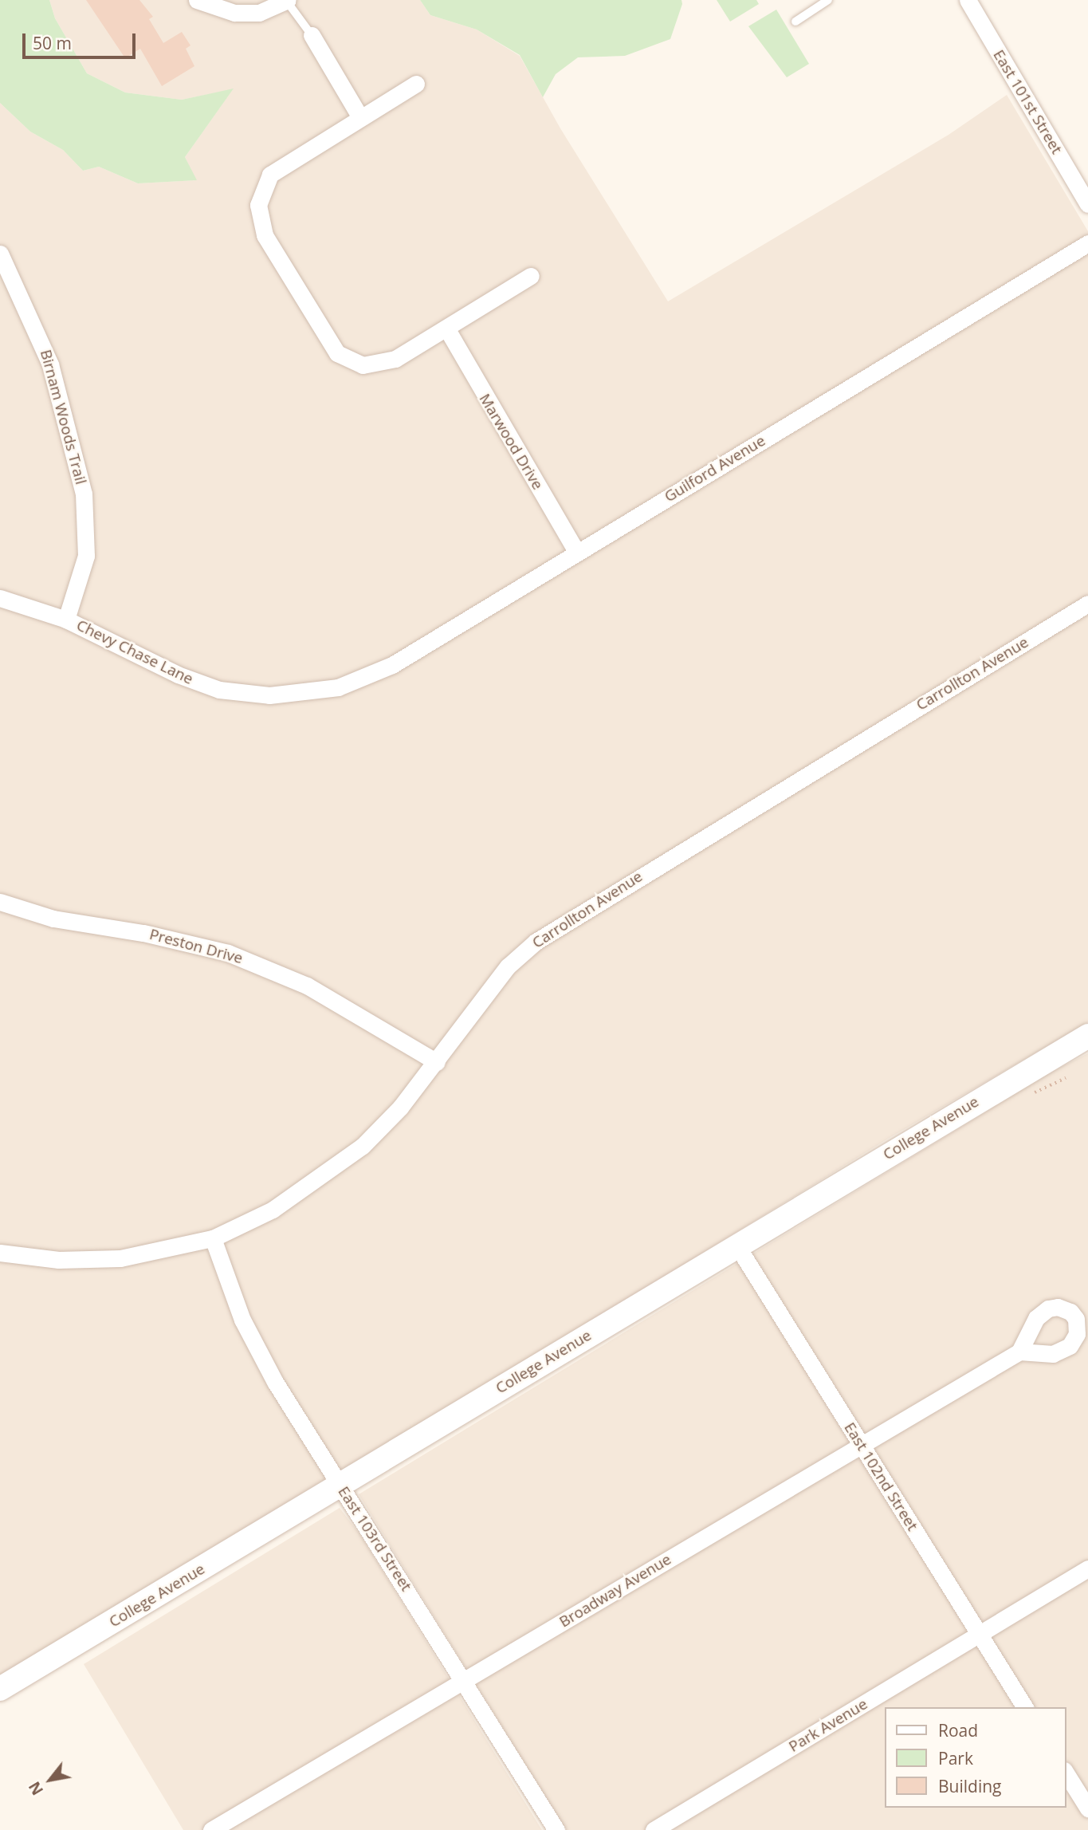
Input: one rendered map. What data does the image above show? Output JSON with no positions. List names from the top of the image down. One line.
{"streets":{"main road":["College Avenue"],"street":["East 101st Street","Birnam Woods Trail","Marwood Drive","Guilford Avenue","Chevy Chase Lane","Carrollton Avenue","Preston Drive","East 102nd Street","East 103rd Street","Broadway Avenue","Park Avenue"]},"crossings":[["Birnam Woods Trail","Chevy Chase Lane"],["Marwood Drive","Guilford Avenue"],["Guilford Avenue","Chevy Chase Lane"],["Carrollton Avenue","Preston Drive"],["Carrollton Avenue","East 103rd Street"],["College Avenue","East 102nd Street"],["College Avenue","East 103rd Street"],["East 102nd Street","Broadway Avenue"],["East 102nd Street","Park Avenue"],["East 103rd Street","Broadway Avenue"]],"legend":["Road","Park","Building"],"scale_bar":"50 m","north":"bottom left"}
